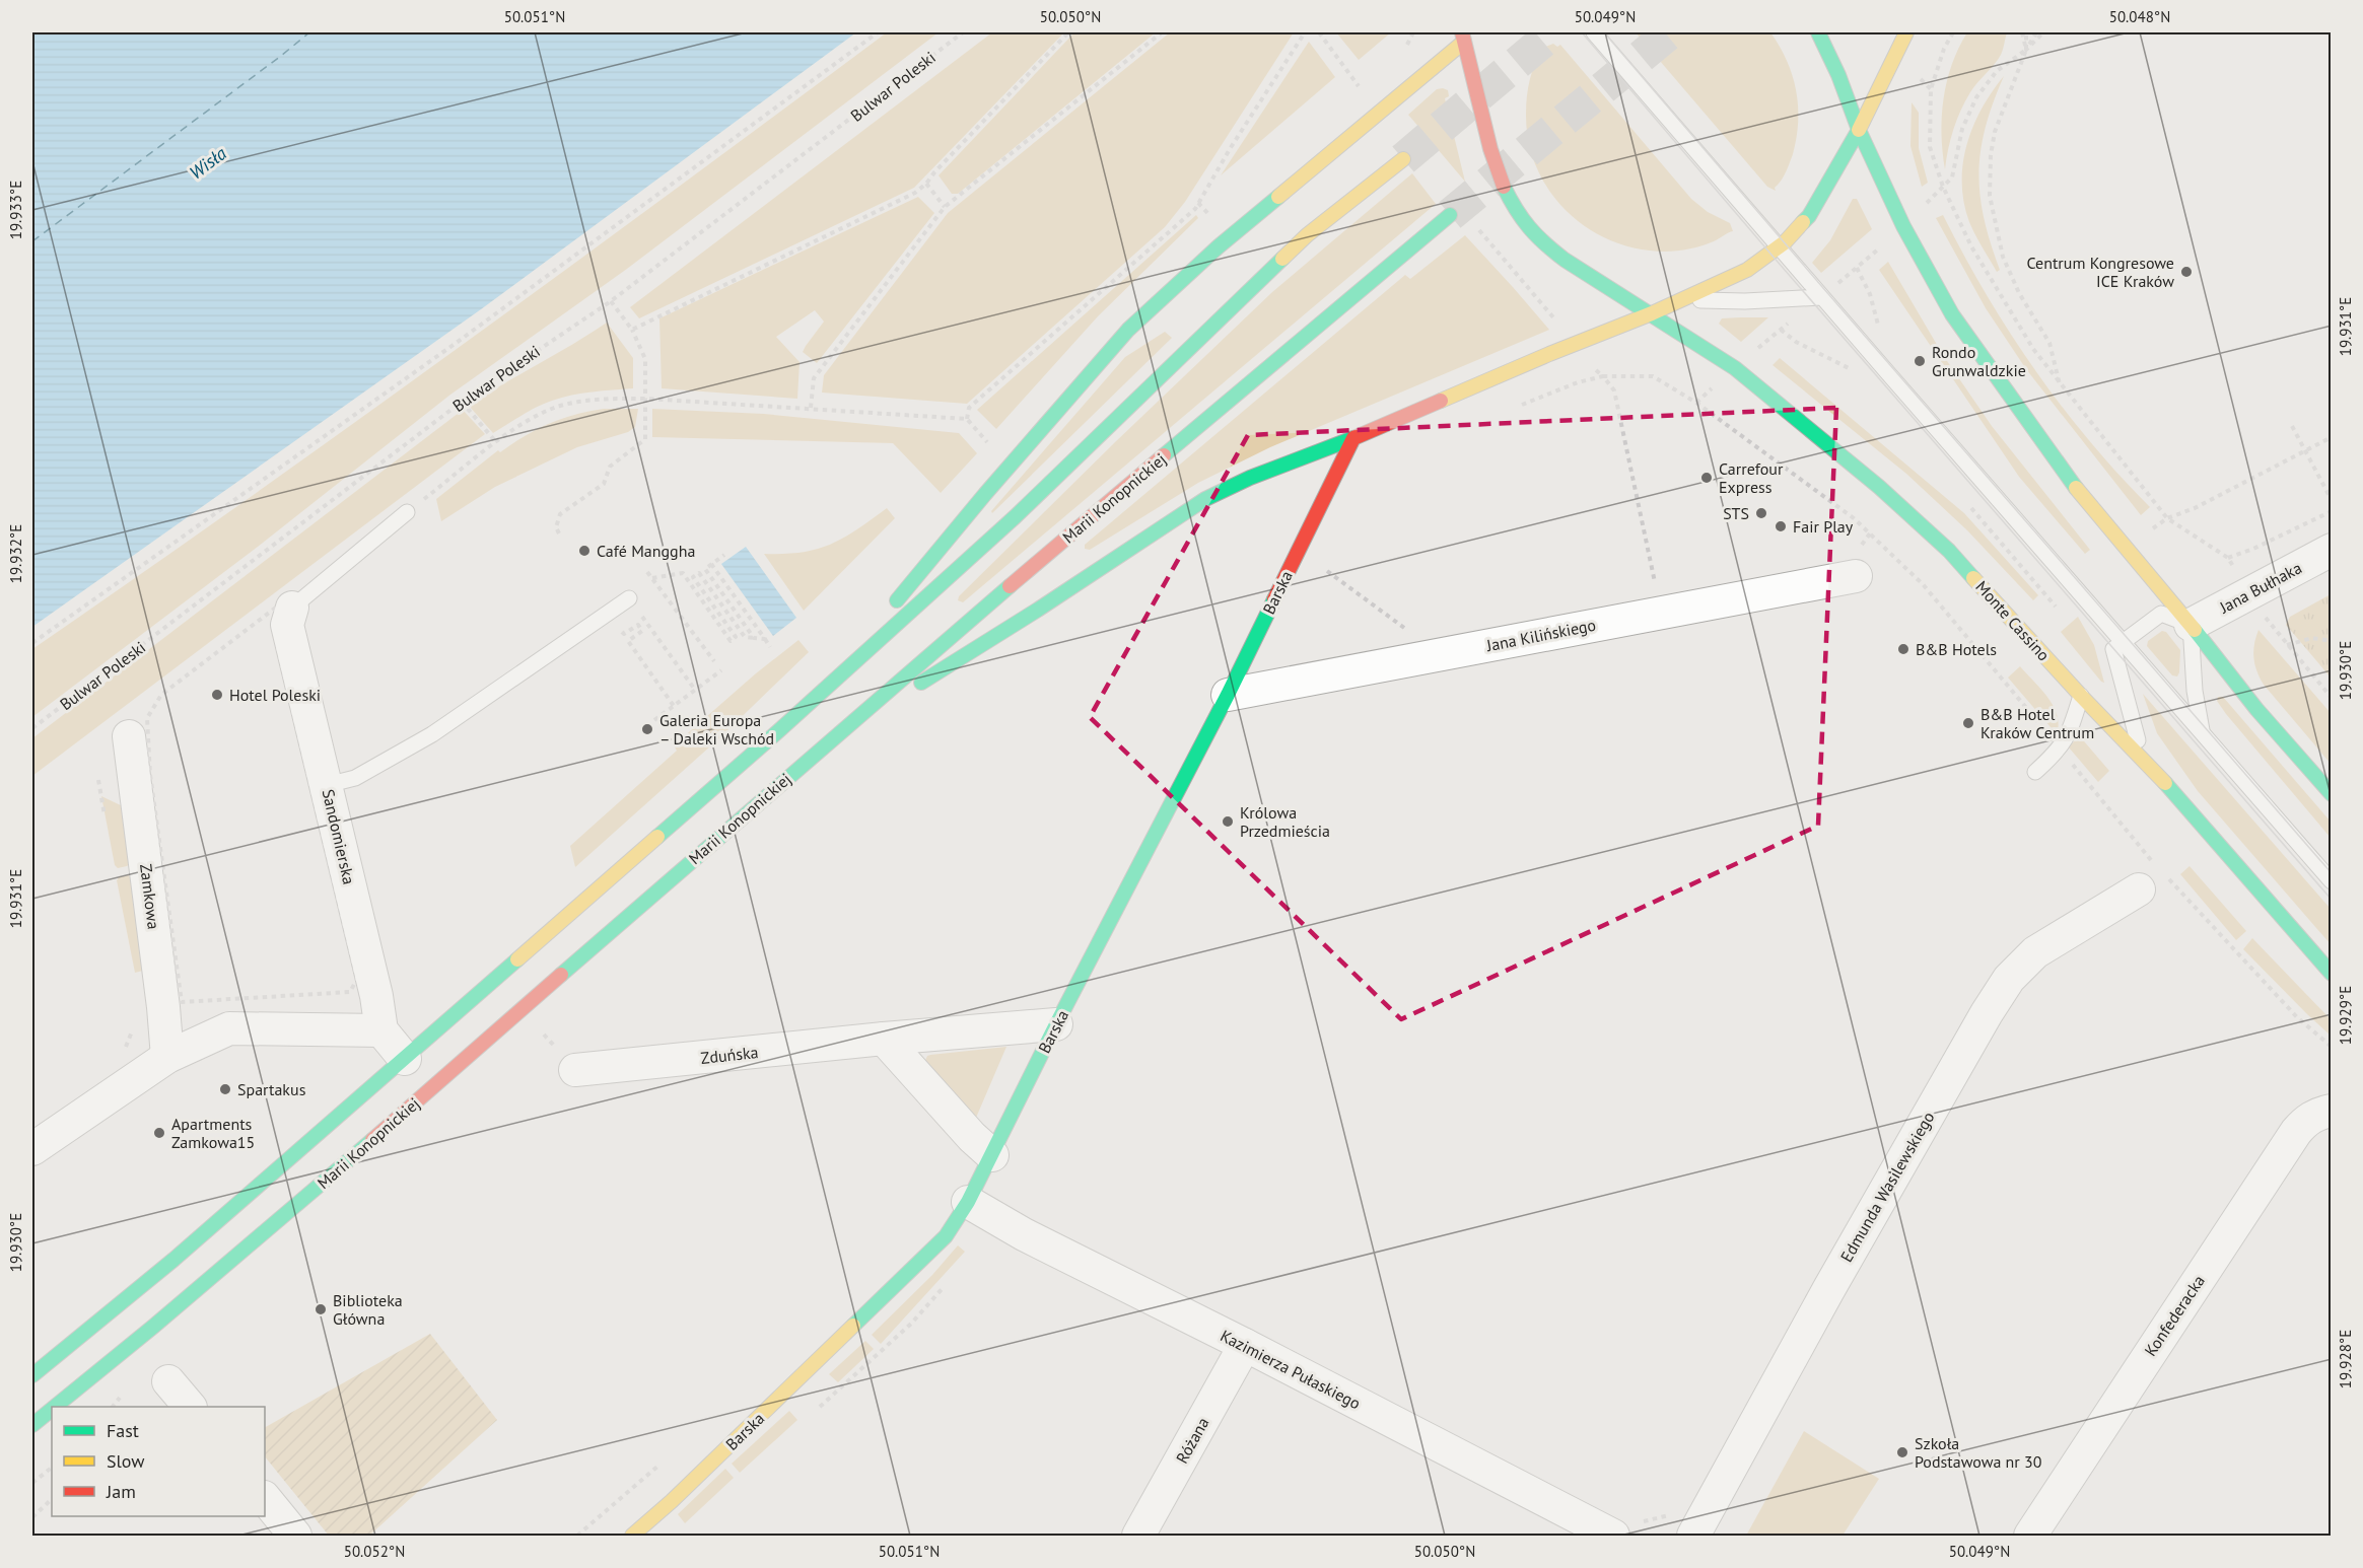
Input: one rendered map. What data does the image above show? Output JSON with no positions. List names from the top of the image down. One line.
{"streets":{"main road":["Marii Konopnickiej","Barska","Monte Cassino"],"street":["Jana Bułhaka","Jana Kilińskiego","Sandomierska","Zamkowa","Zduńska","Edmunda Wasilewskiego","Konfederacka","Kazimierza Pułaskiego","Różana"],"path":["Bulwar Poleski"]},"crossings":[["Barska","Jana Kilińskiego"],["Barska","Zduńska"],["Barska","Kazimierza Pułaskiego"],["Kazimierza Pułaskiego","Różana"]],"water":["Wisła"],"places":["Centrum Kongresowe ICE Kraków","Rondo Grunwaldzkie","Carrefour Express","STS","Fair Play","Café Manggha","B&B Hotels","Hotel Poleski","B&B Hotel Kraków Centrum","Galeria Europa – Daleki Wschód","Królowa Przedmieścia","Spartakus","Apartments Zamkowa15","Biblioteka Główna","Szkoła Podstawowa nr 30"],"legend":["Fast","Slow","Jam"],"coordinates":["50.051°N","50.050°N","50.049°N","50.048°N","19.933°E","19.931°E","19.932°E","19.930°E","19.929°E","19.928°E","50.052°N"]}
